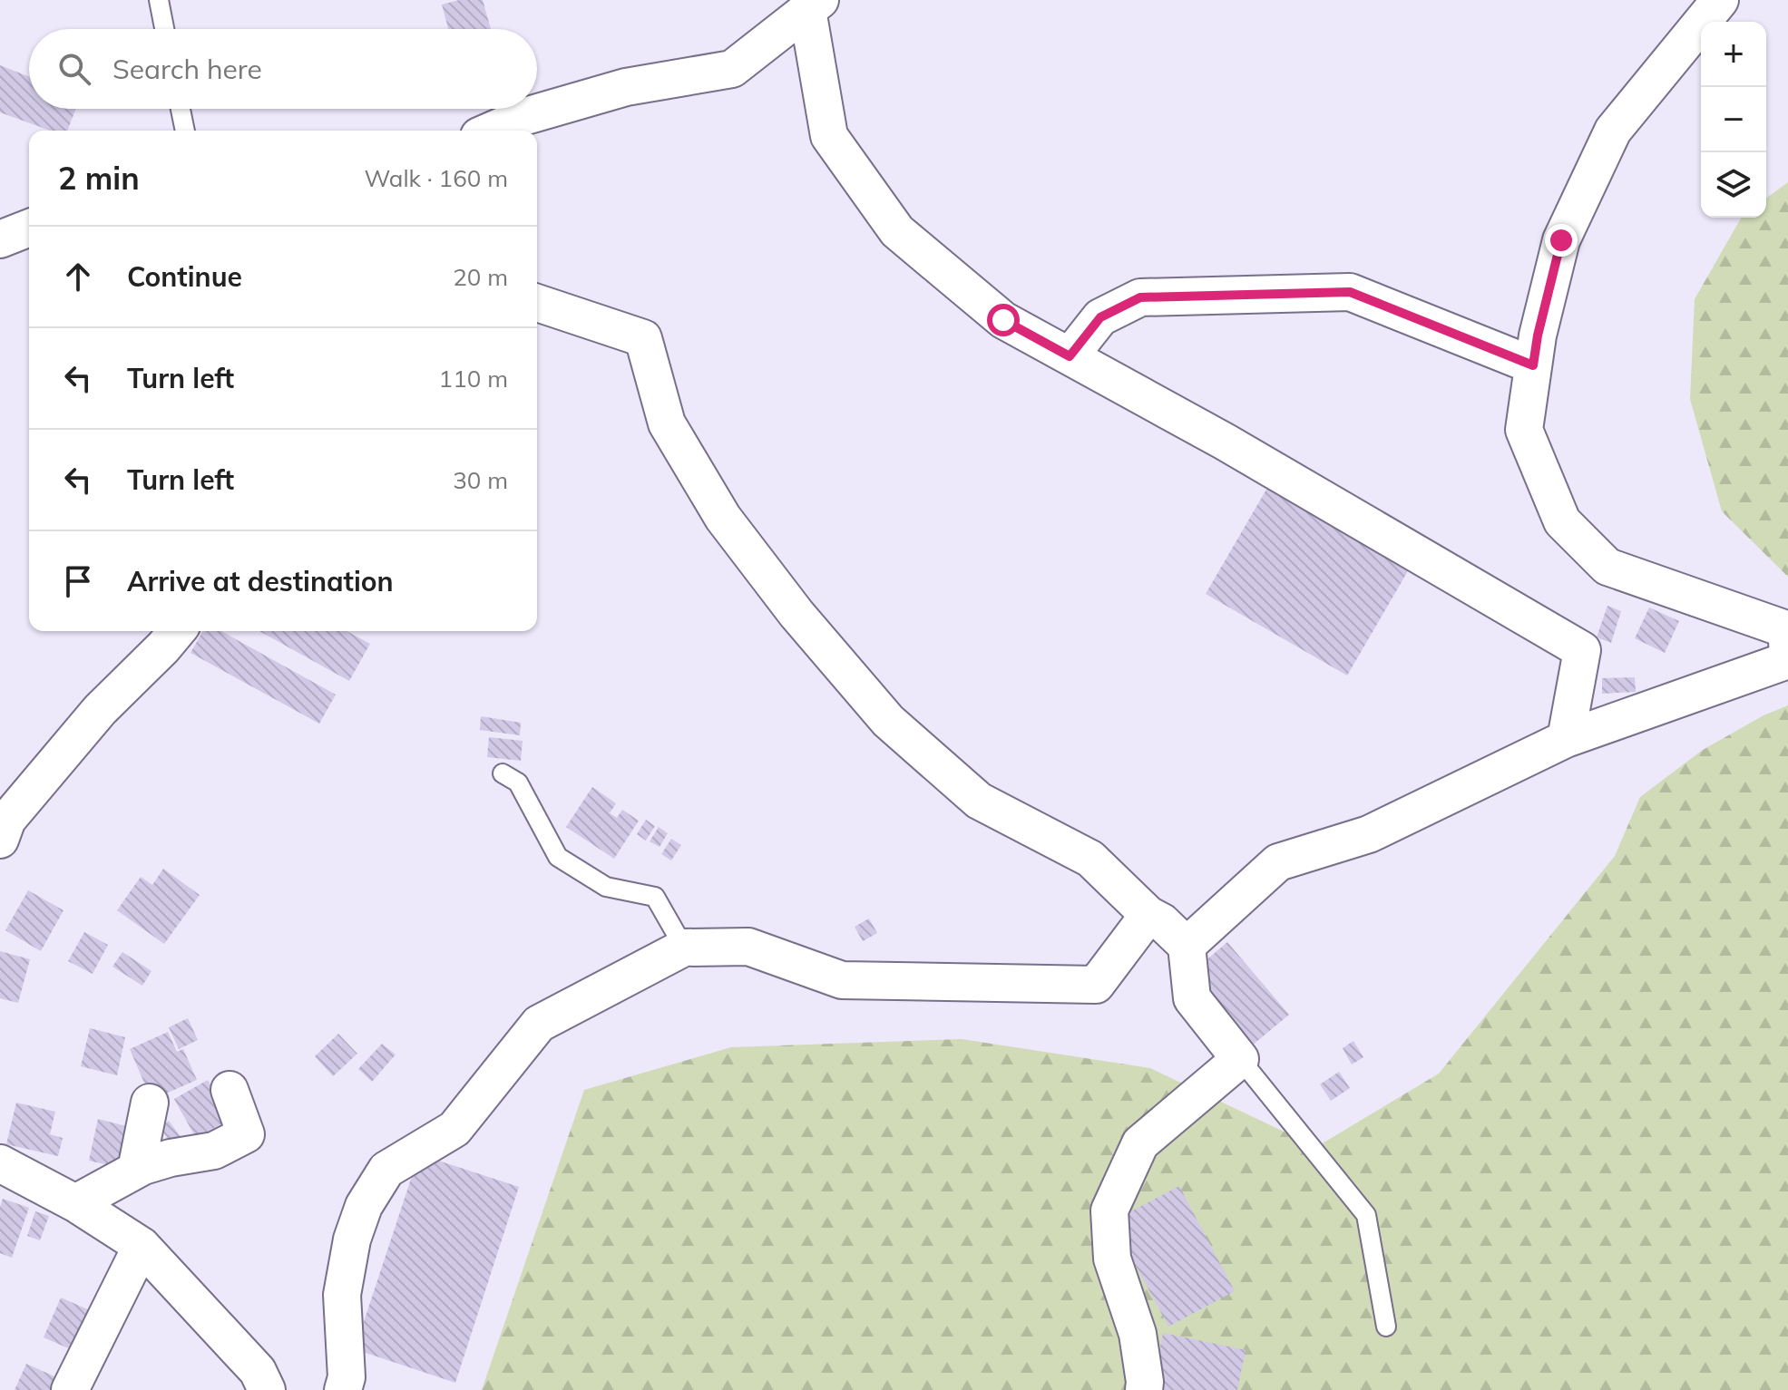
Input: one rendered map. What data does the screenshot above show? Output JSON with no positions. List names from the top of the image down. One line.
{"page":{"map_buttons":["+","−"],"search":"Search here","heading":["2 min","Walk · 160 m"],"list":[["Continue","20 m"],["Turn left","110 m"],["Turn left","30 m"],"Arrive at destination"]}}
